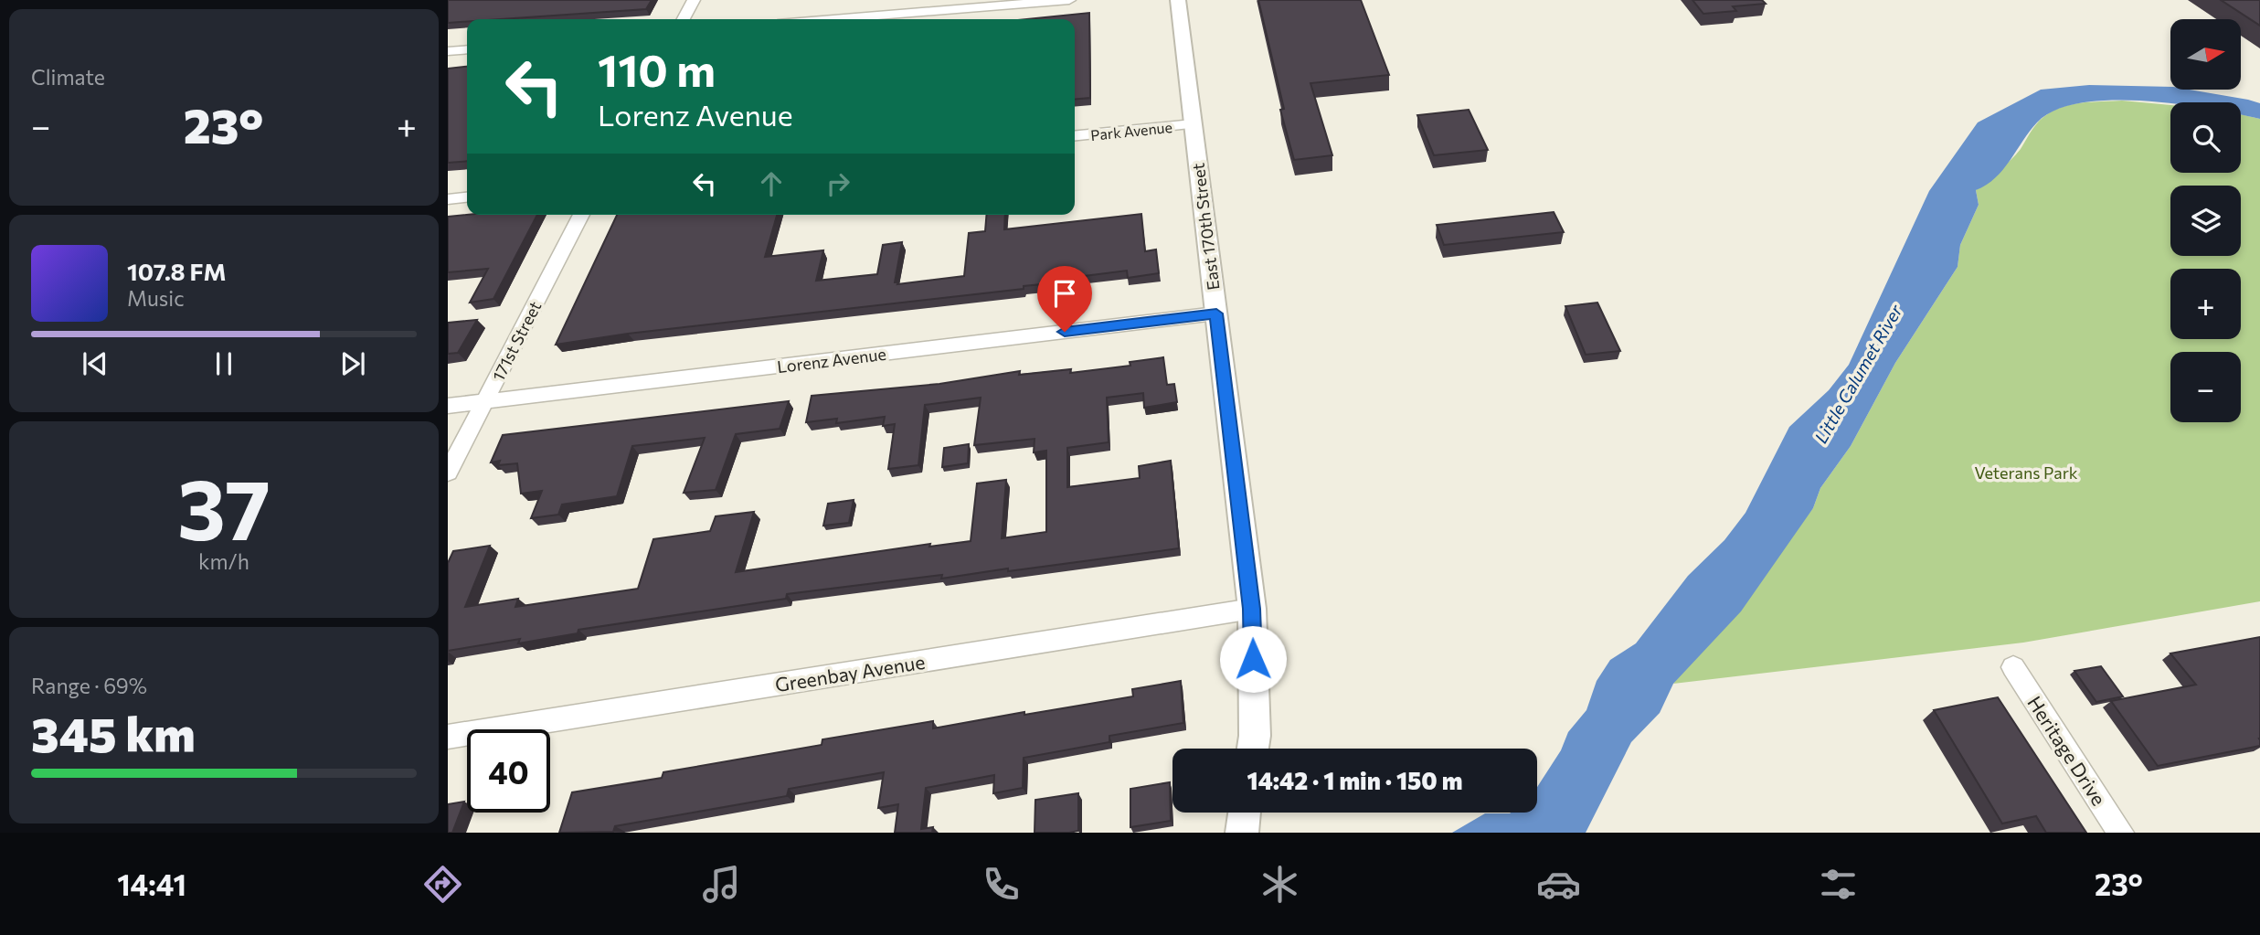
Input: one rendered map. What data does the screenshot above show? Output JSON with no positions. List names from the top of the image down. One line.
{"streets":{"street":["Park Avenue","East 170th Street","171st Street","Lorenz Avenue","Greenbay Avenue","Heritage Drive"]},"crossings":[["Park Avenue","East 170th Street"],["East 170th Street","Lorenz Avenue"],["East 170th Street","Greenbay Avenue"],["171st Street","Lorenz Avenue"]],"water":["Little Calumet River"],"parks":["Veterans Park"],"north":"right","page":{"tile":["Climate",["37","km/h"],["Range · 69%","345 km"]],"map_buttons":["+","−"],"turn":["110 m","Lorenz Avenue"],"heat":["−","23°","+"],"song":["107.8 FM","Music"],"limit":"40","trip":"14:42 · 1 min · 150 m","tabs":["14:41","23°"]}}
